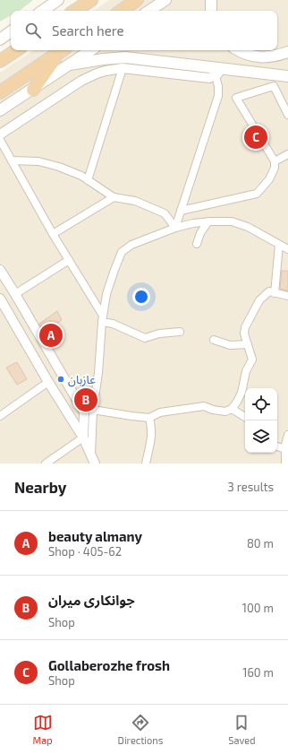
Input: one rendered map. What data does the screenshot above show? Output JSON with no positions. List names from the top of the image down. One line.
{"places":["عازبان"],"page":{"search":"Search here","pins":["C","A","B"],"heading":["Nearby","3 results"],"list":[{"mark":"A","name":"beauty almany","note":"Shop · 405-62","value":"80 m"},{"mark":"B","name":"جوانكاری میران","note":"Shop","value":"100 m"},{"mark":"C","name":"Gollaberozhe frosh","note":"Shop","value":"160 m"}],"nav":["Map","Directions","Saved"]}}
